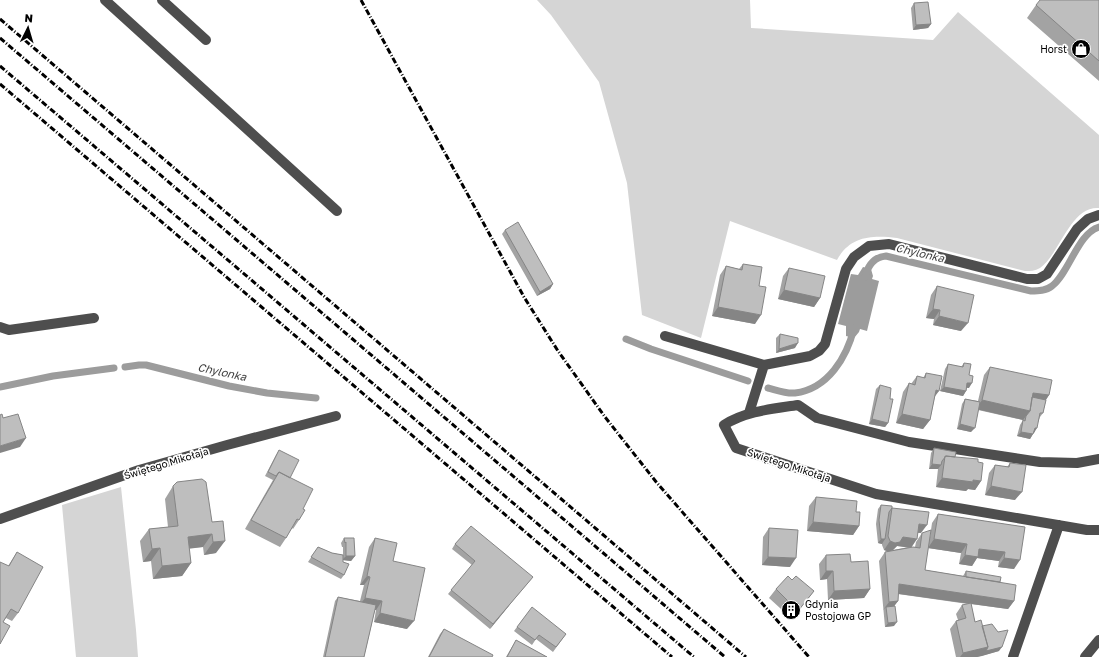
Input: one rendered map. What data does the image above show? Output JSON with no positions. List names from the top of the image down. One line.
{"streets":{"street":["Świętego Mikołaja"]},"water":["Chylonka"],"places":{"shop":["Horst"],"building":["Gdynia Postojowa GP"]},"north":"top"}
